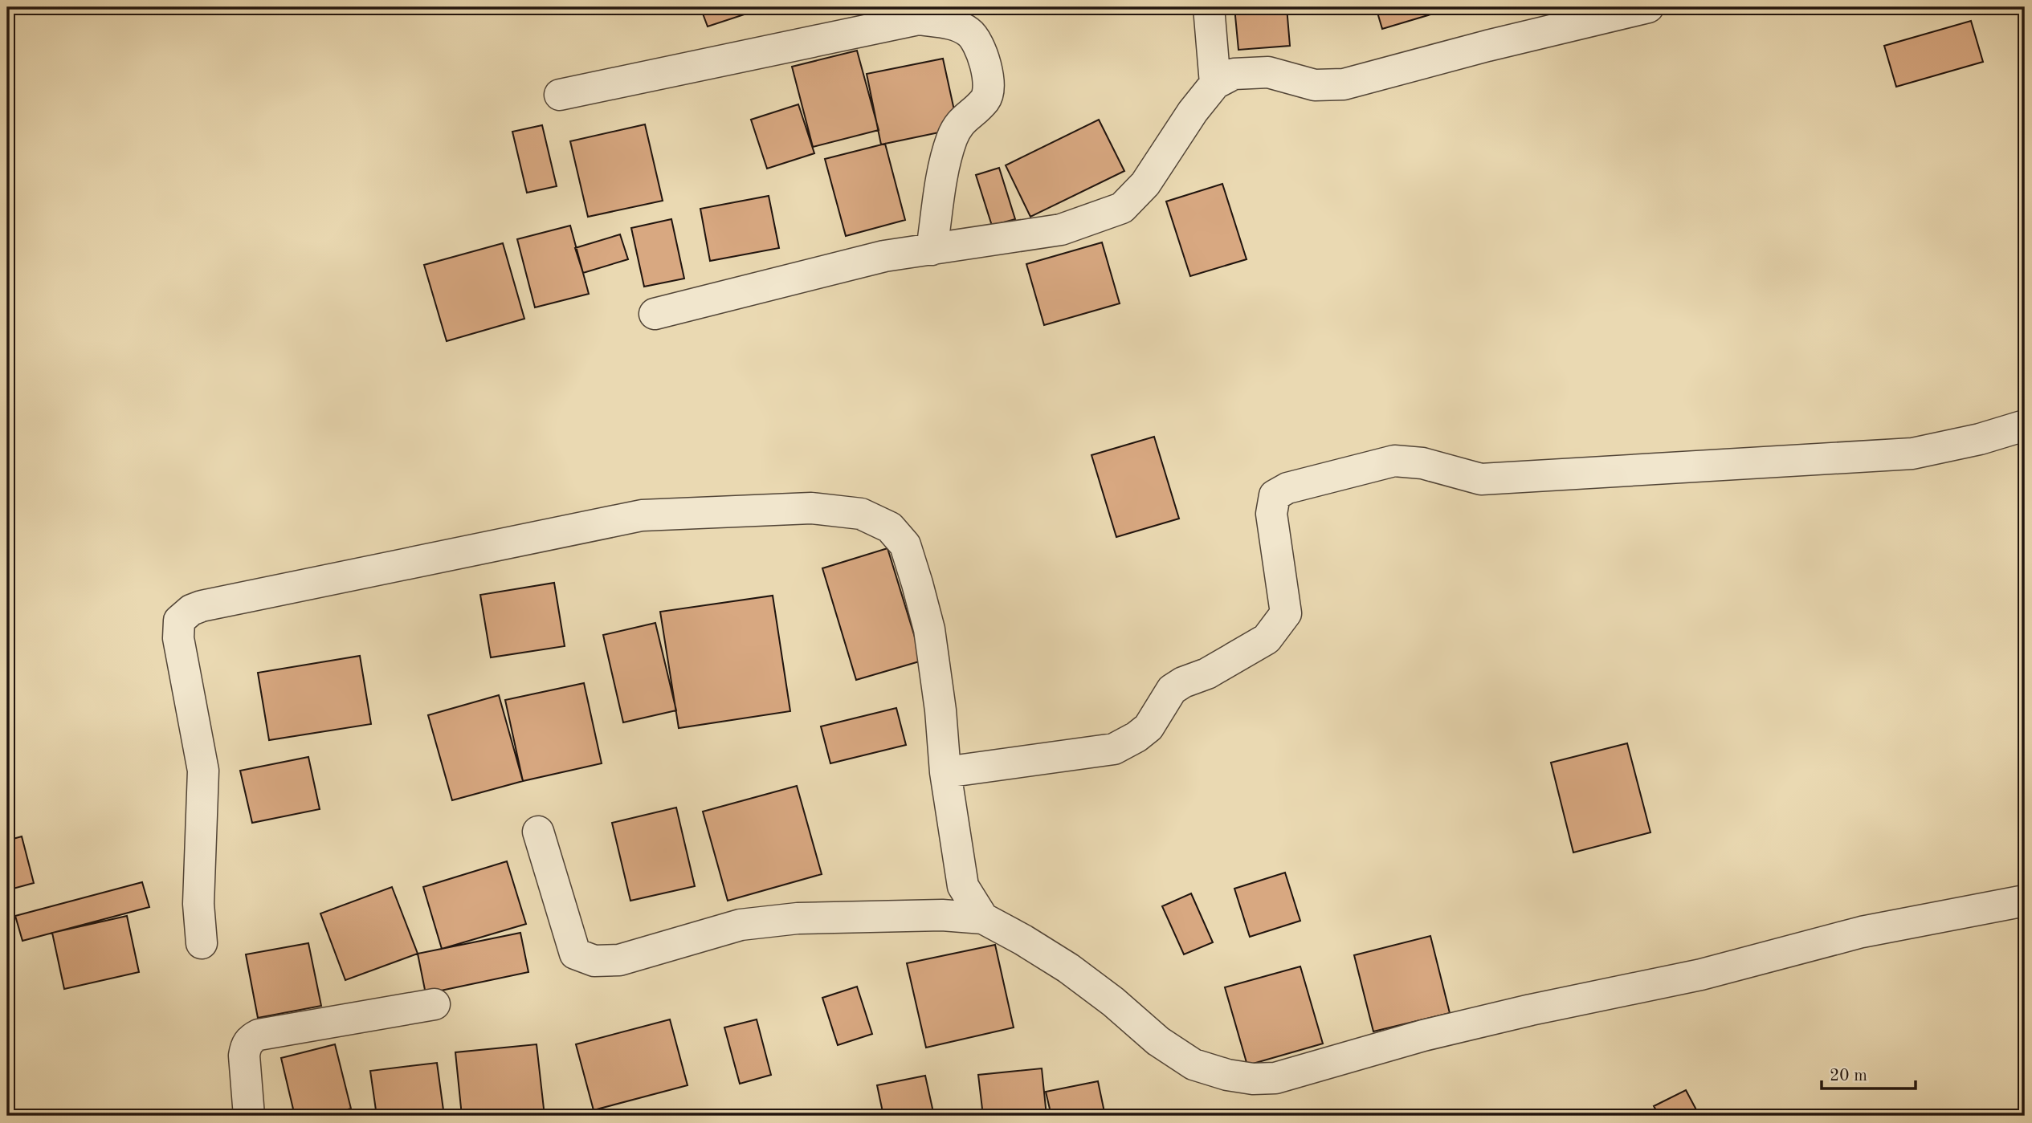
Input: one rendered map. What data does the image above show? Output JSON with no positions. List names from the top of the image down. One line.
{"scale_bar":"20 m"}
